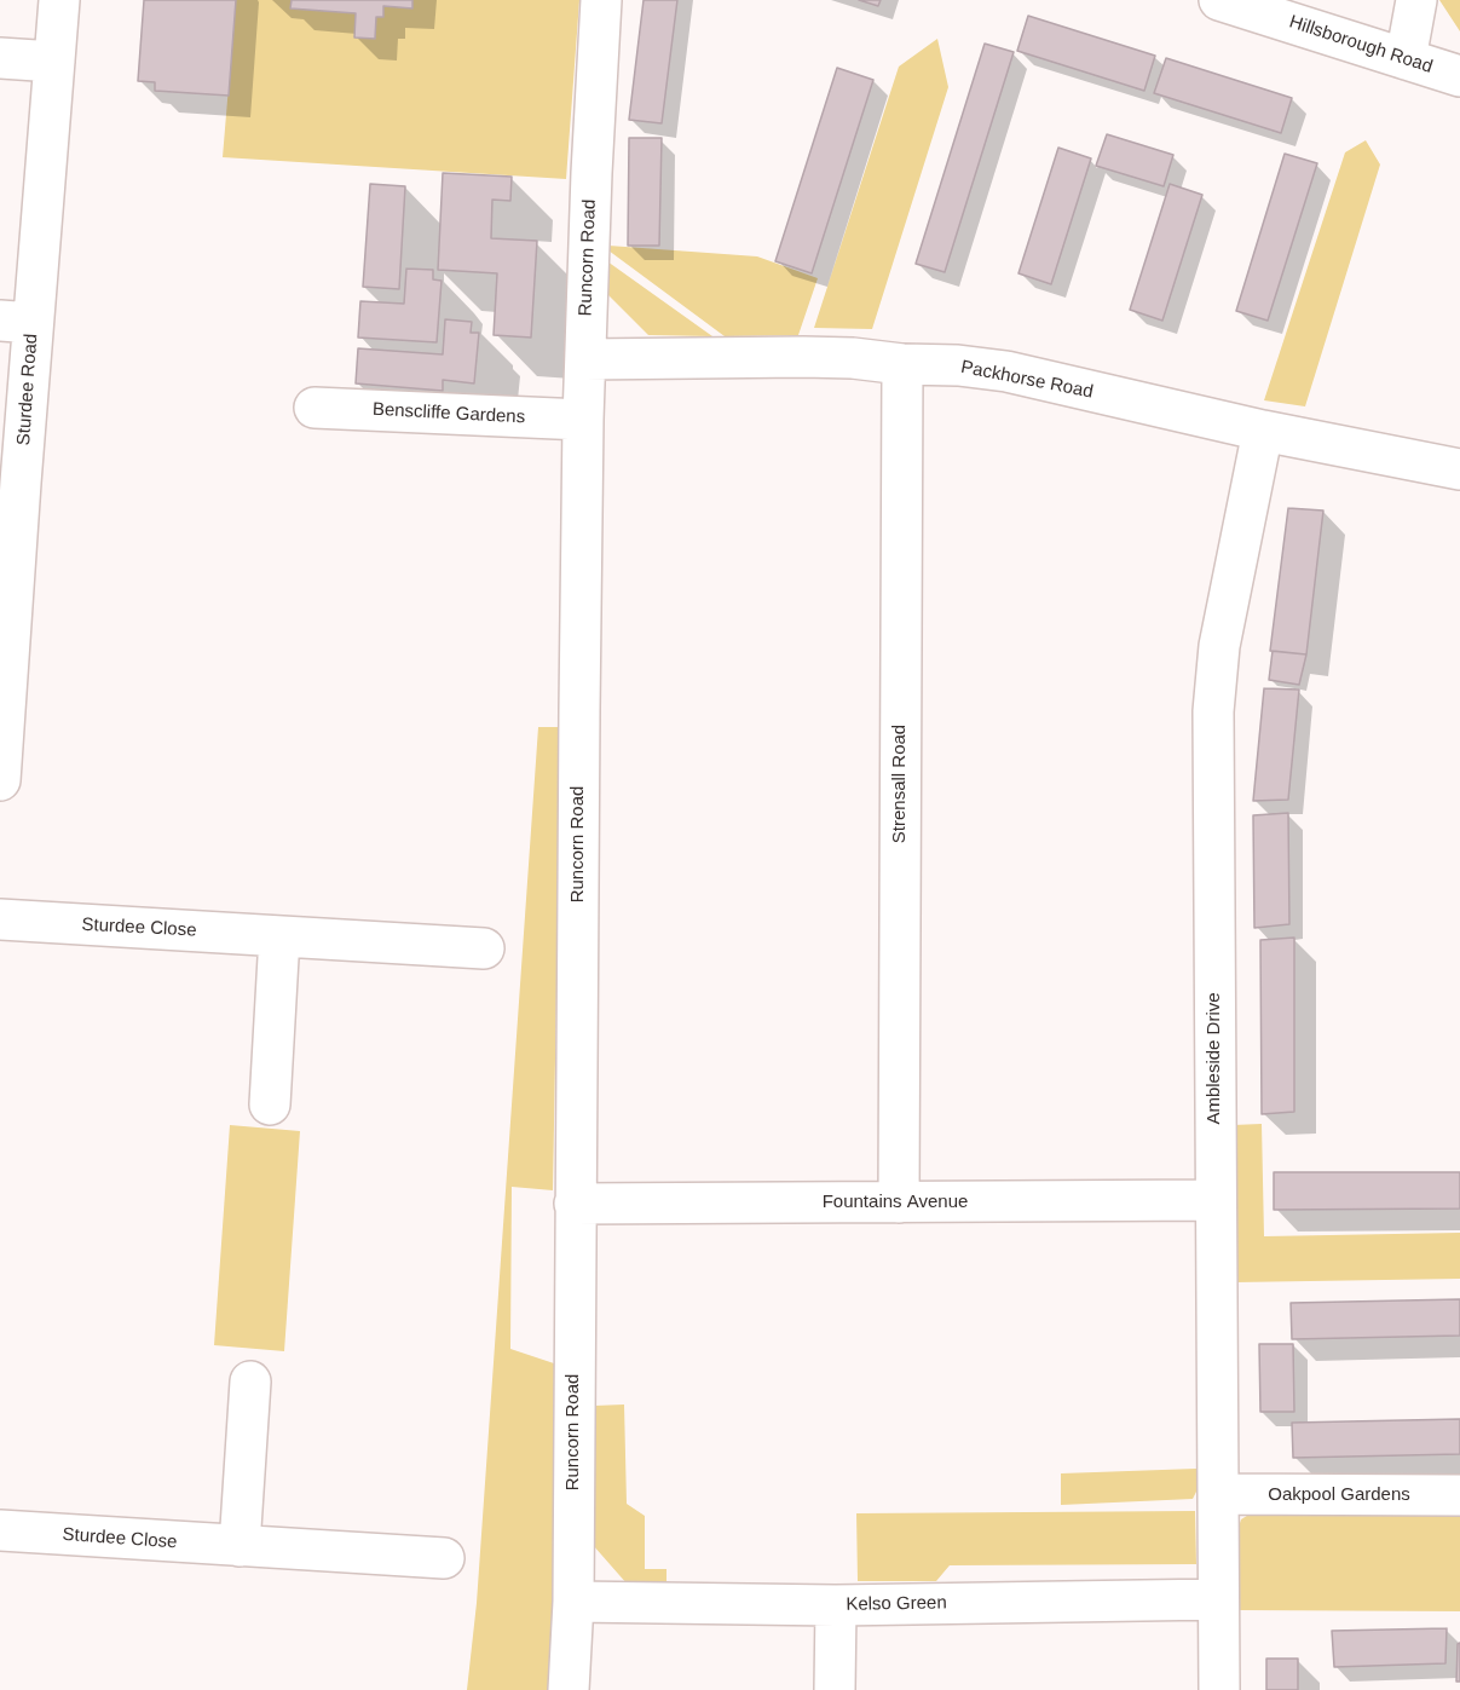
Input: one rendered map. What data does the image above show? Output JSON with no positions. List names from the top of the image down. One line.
{"streets":{"street":["Hillsborough Road","Runcorn Road","Packhorse Road","Sturdee Road","Benscliffe Gardens","Strensall Road","Sturdee Close","Ambleside Drive","Fountains Avenue","Oakpool Gardens","Kelso Green"]},"crossings":[["Runcorn Road","Packhorse Road"],["Runcorn Road","Benscliffe Gardens"],["Runcorn Road","Fountains Avenue"],["Runcorn Road","Kelso Green"],["Packhorse Road","Strensall Road"],["Packhorse Road","Ambleside Drive"],["Strensall Road","Fountains Avenue"],["Ambleside Drive","Fountains Avenue"],["Ambleside Drive","Oakpool Gardens"],["Ambleside Drive","Kelso Green"]]}
